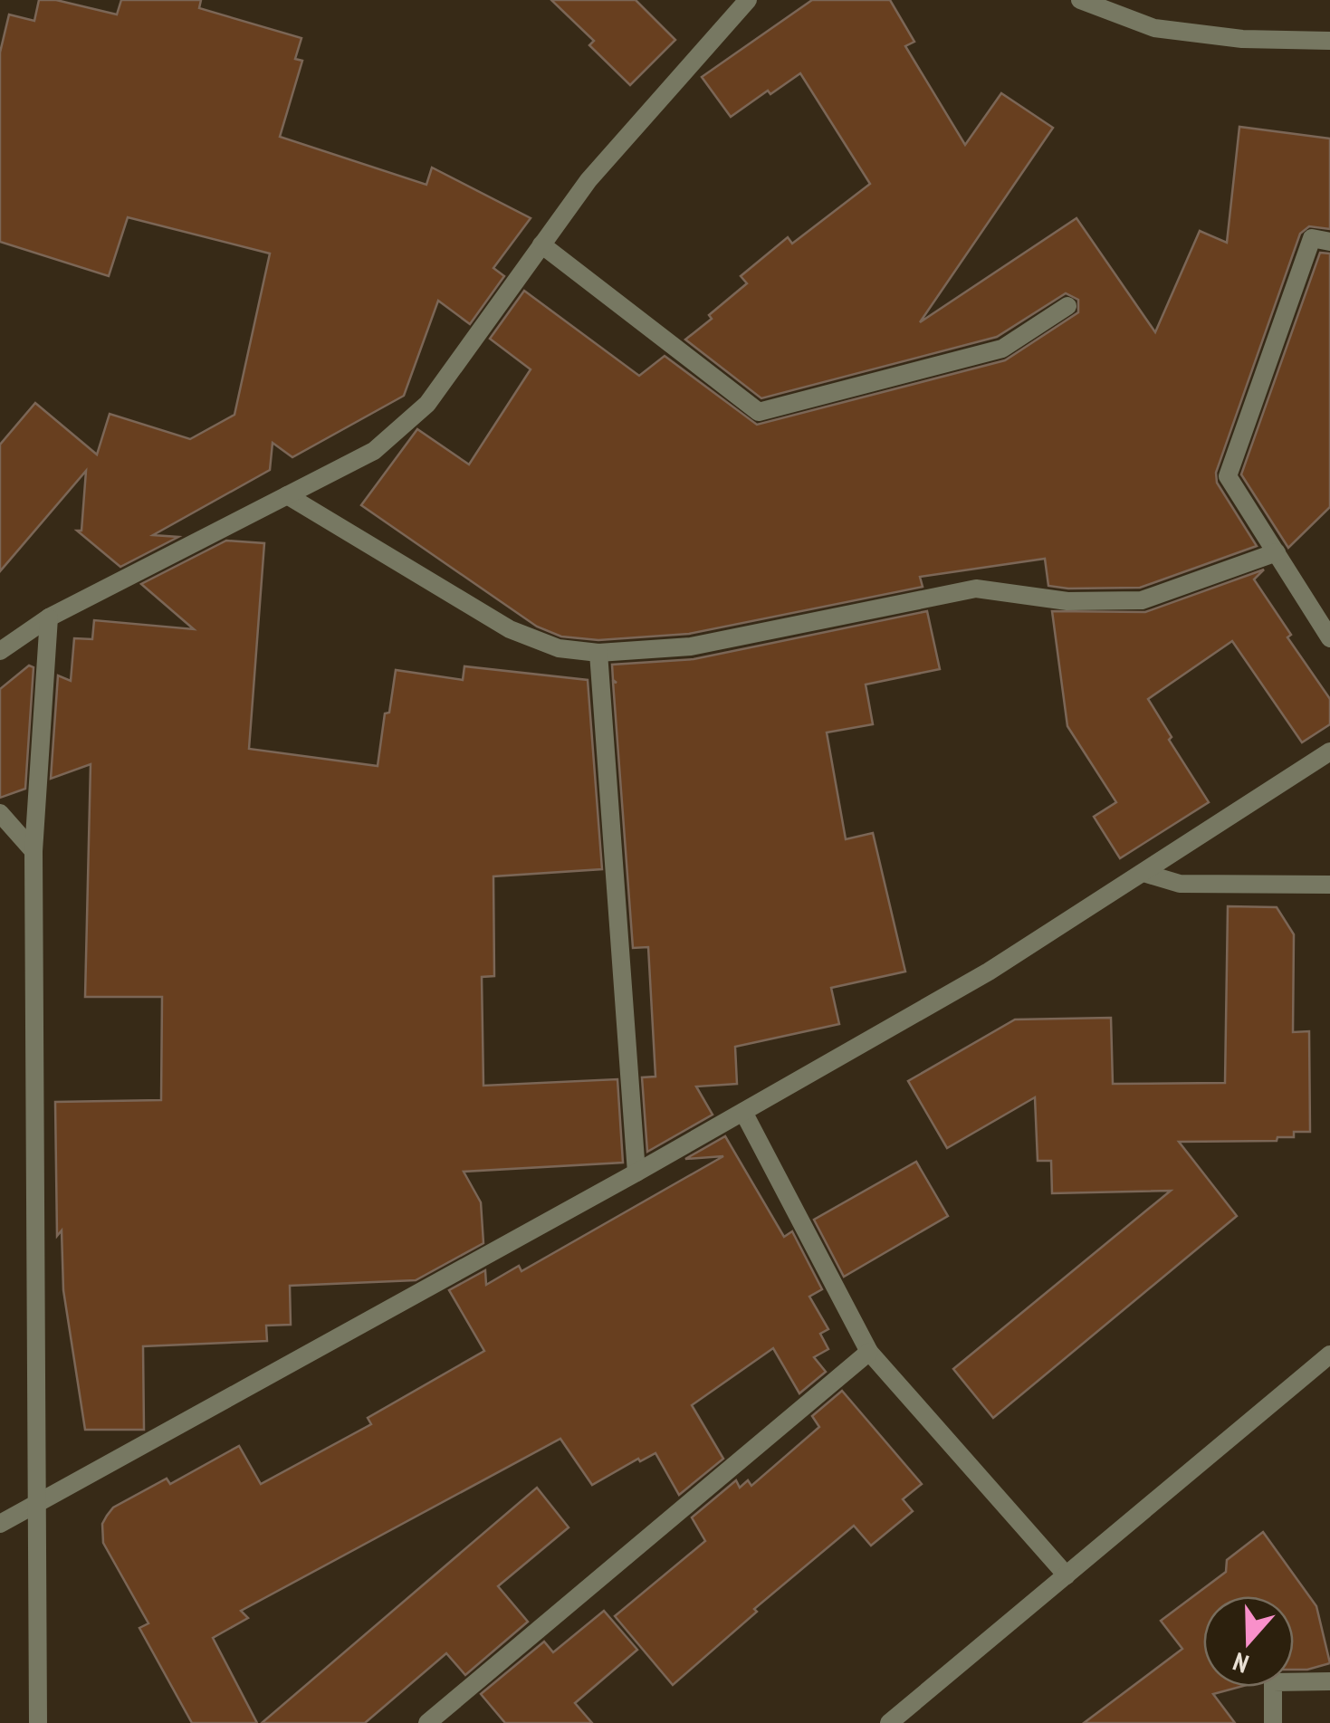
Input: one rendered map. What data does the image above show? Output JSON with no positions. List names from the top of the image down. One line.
{"north":"bottom"}
